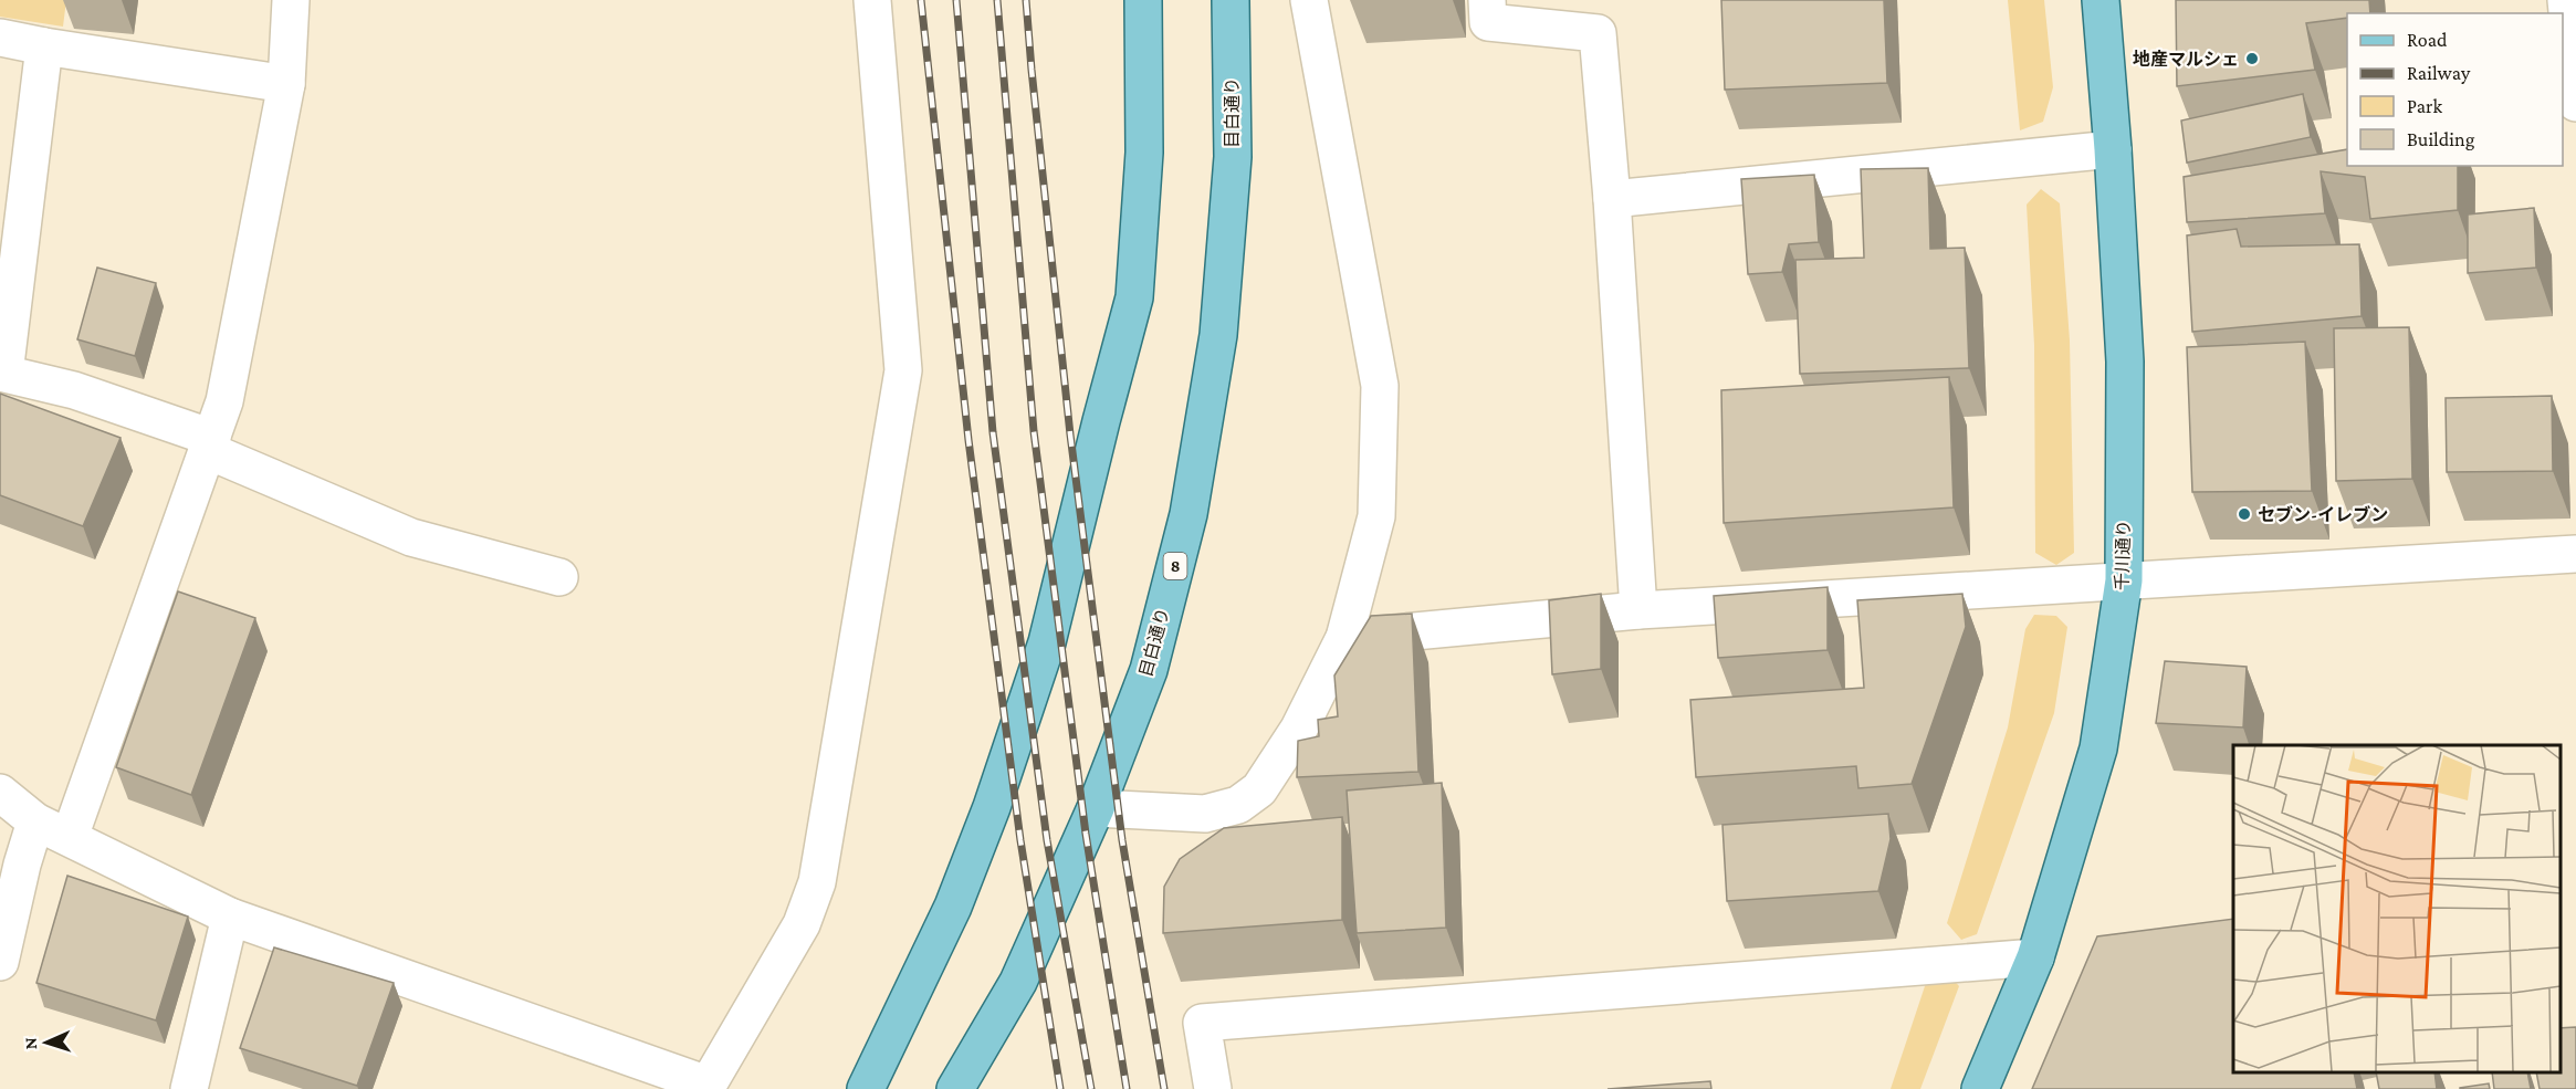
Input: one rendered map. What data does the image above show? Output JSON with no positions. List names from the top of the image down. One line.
{"streets":{"main road":["目白通り","千川通り","8"]},"places":["地産マルシェ","セブン-イレブン"],"legend":["Road","Railway","Park","Building"],"north":"left"}
